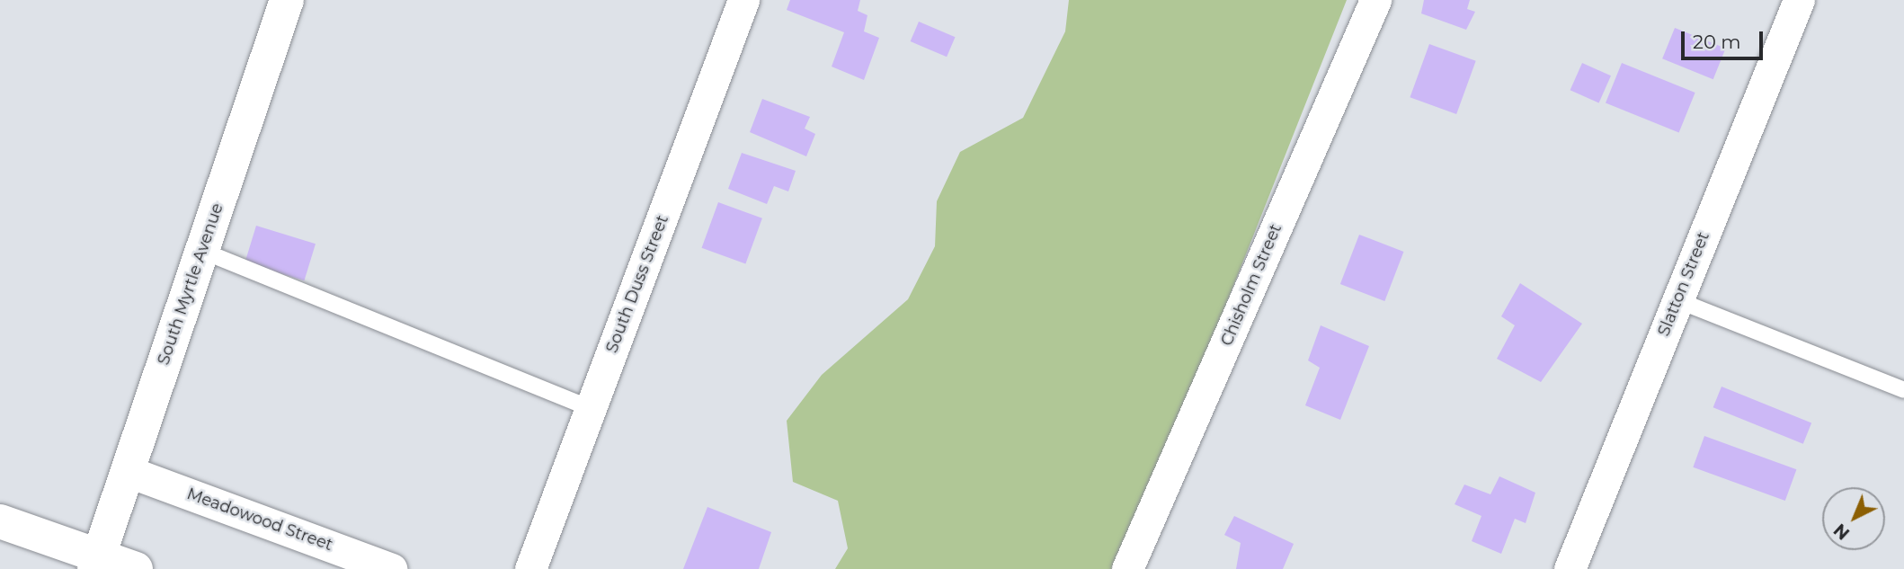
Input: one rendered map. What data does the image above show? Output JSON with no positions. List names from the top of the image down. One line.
{"streets":{"street":["South Myrtle Avenue","South Duss Street","Slatton Street","Chisholm Street","Meadowood Street"]},"crossings":[["South Myrtle Avenue","Meadowood Street"]],"scale_bar":"20 m","north":"bottom left"}
